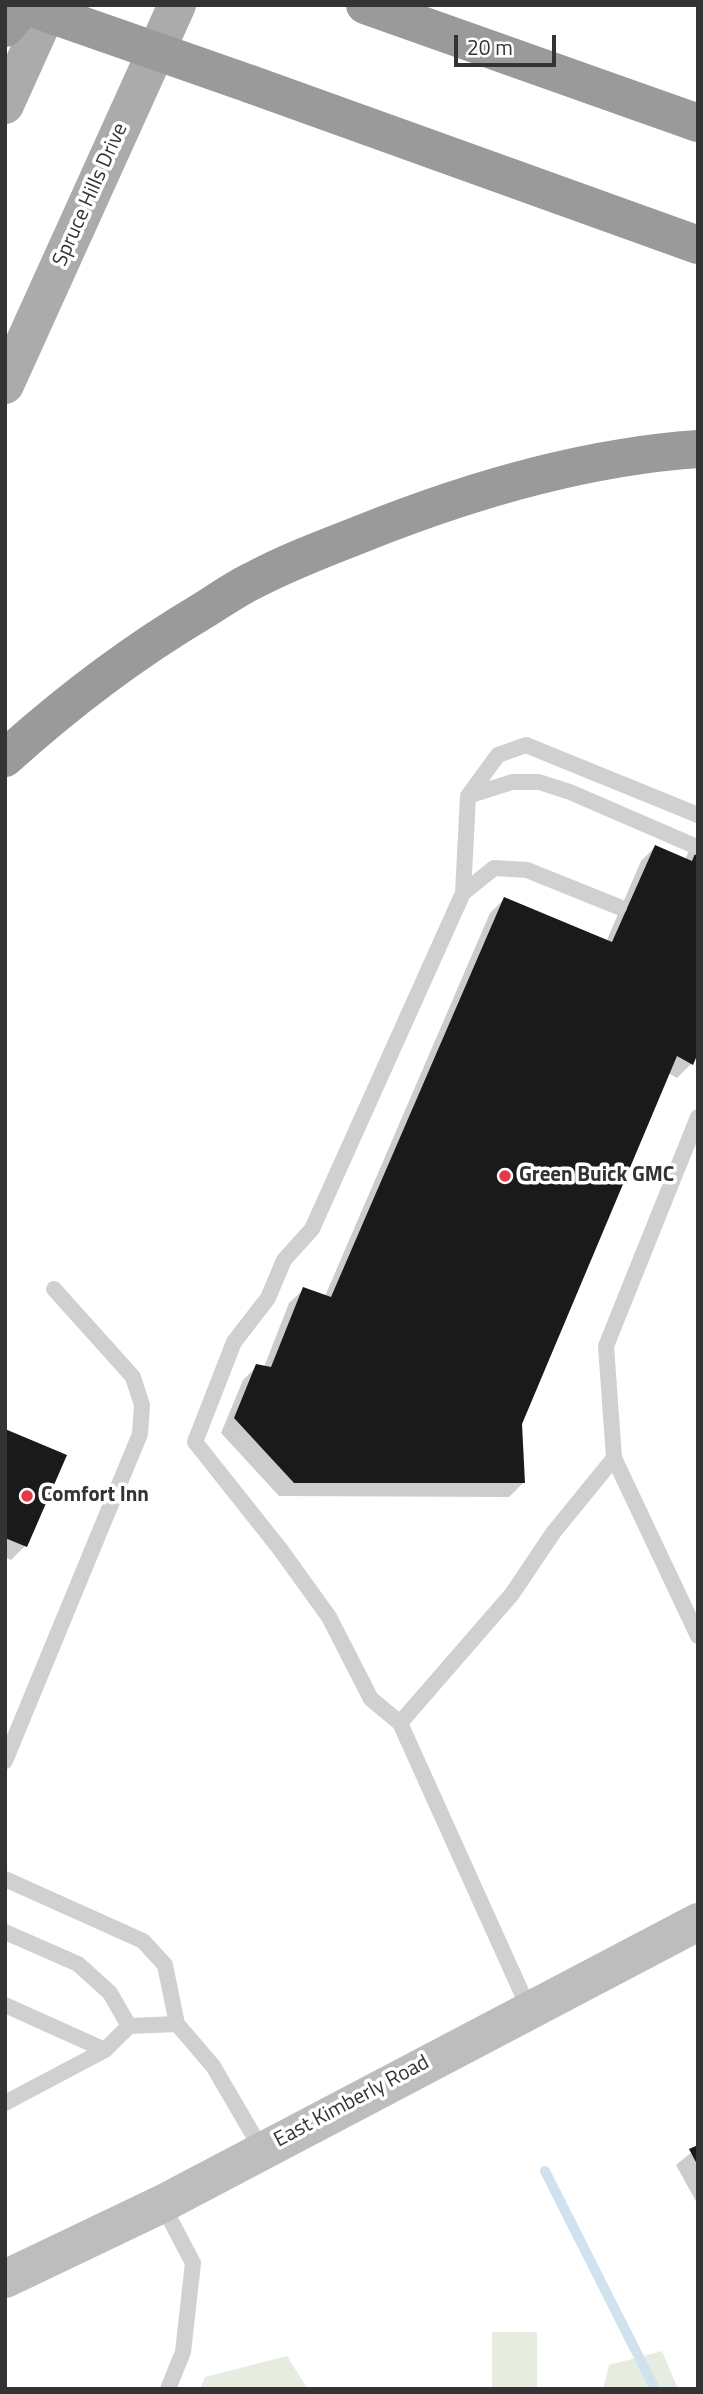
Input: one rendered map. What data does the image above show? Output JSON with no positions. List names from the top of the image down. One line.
{"streets":{"main road":["Spruce Hills Drive","East Kimberly Road"]},"places":["Green Buick GMC","Comfort Inn"],"scale_bar":"20 m"}
